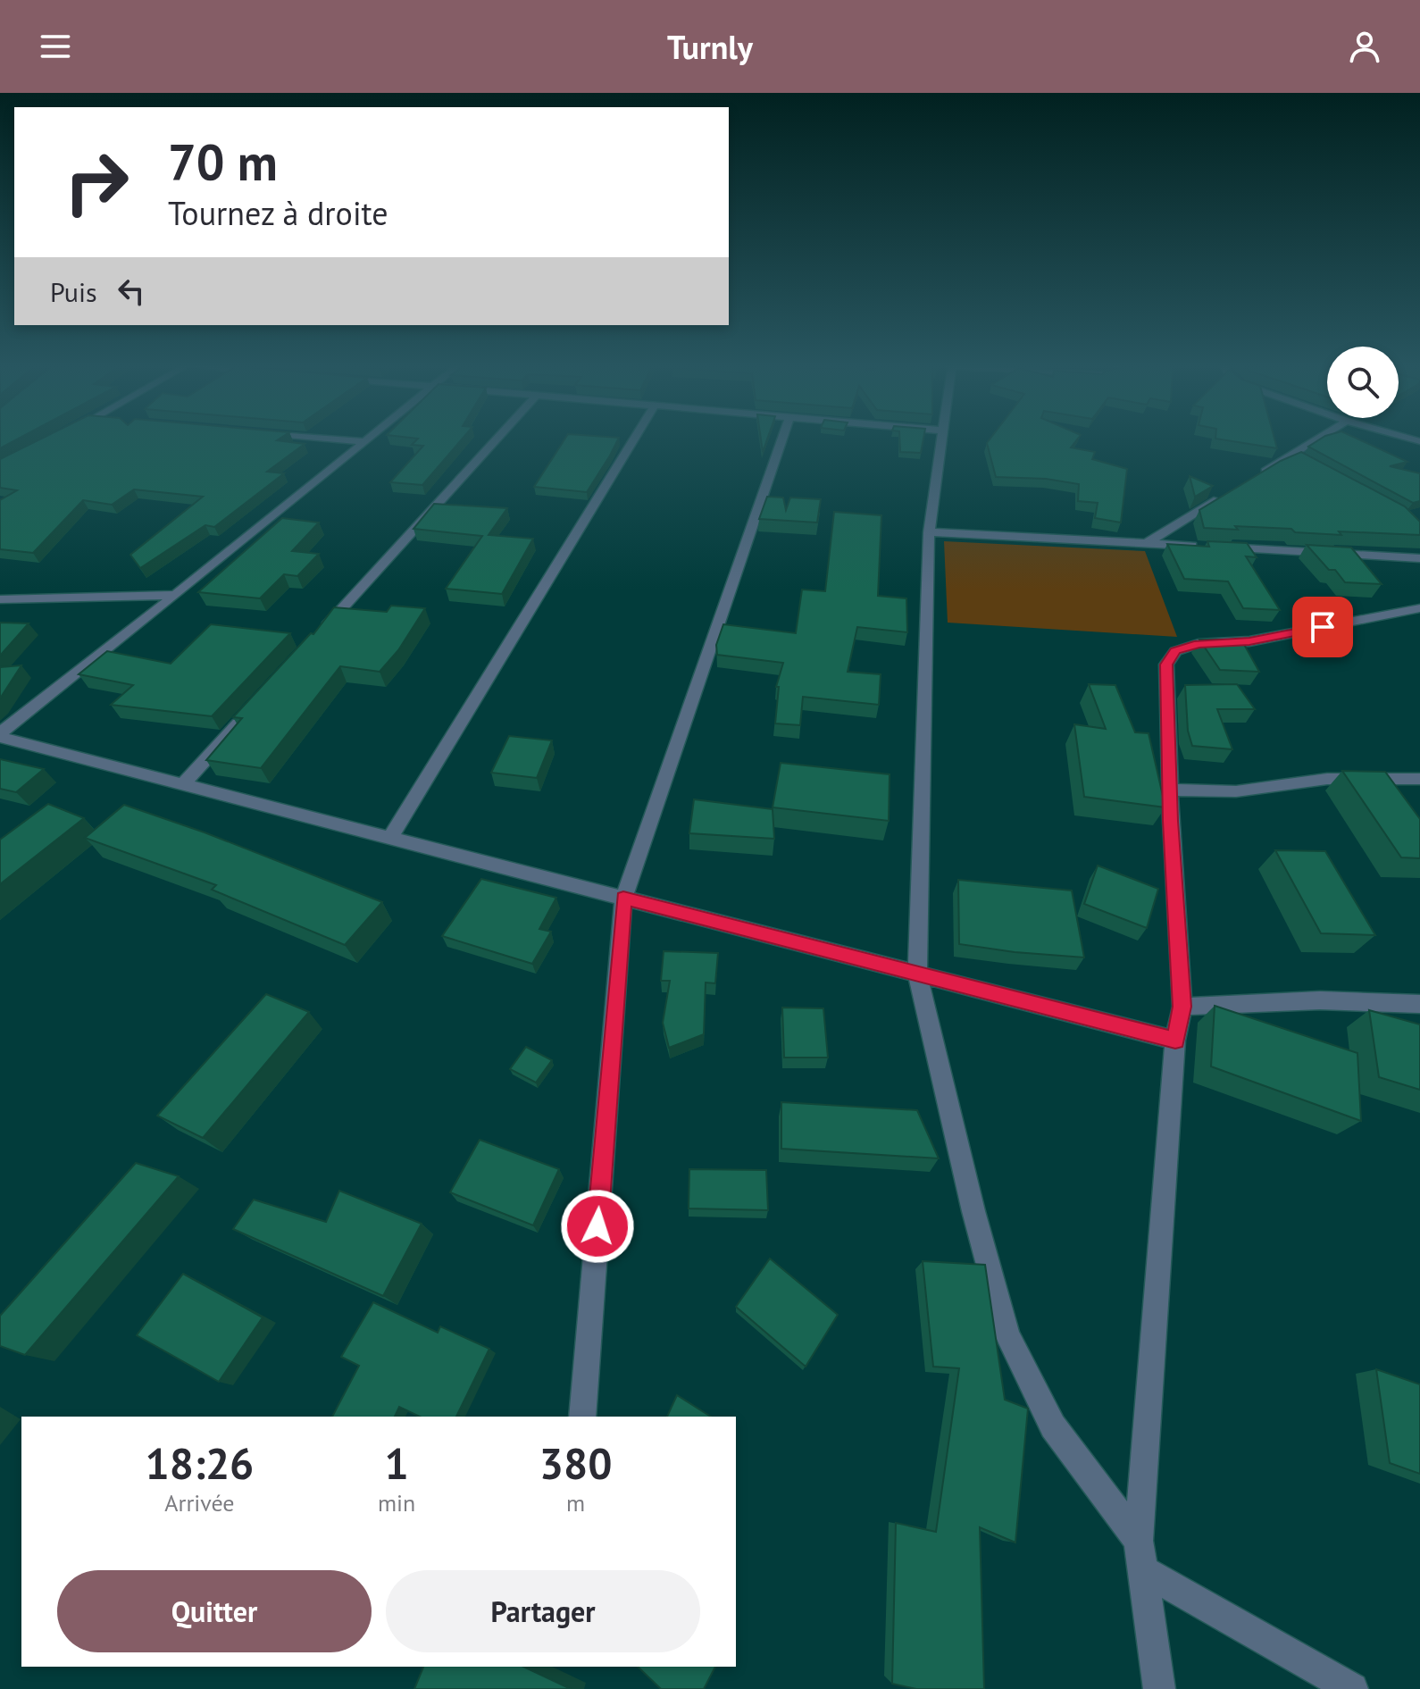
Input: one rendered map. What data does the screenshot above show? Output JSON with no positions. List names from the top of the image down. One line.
{"page":{"header":"Turnly","turn":["70 m","Tournez à droite"],"then":"Puis","eta":["18:26","Arrivée","1","min","380","m"],"buttons":["Quitter","Partager"]}}
